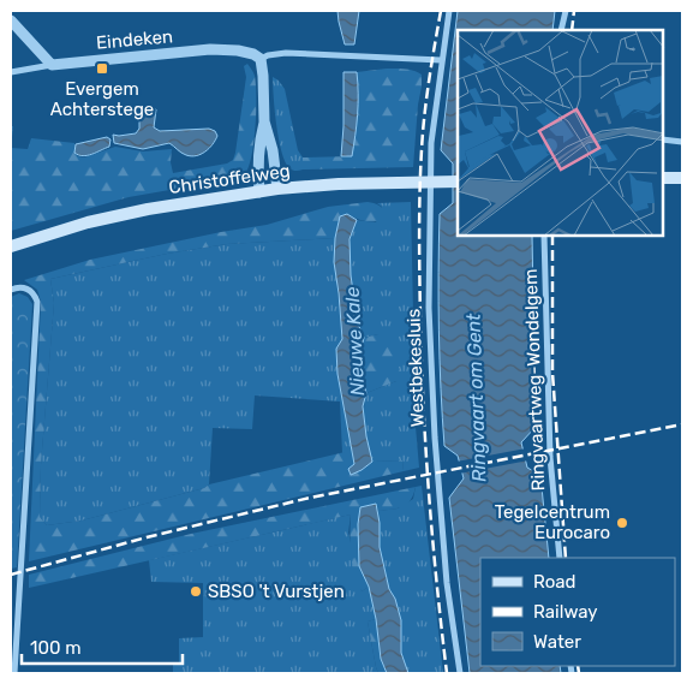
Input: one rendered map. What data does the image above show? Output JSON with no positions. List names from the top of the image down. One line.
{"streets":{"main road":["Christoffelweg"],"street":["Eindeken","Westbekesluis","Ringvaartweg-Wondelgem"]},"water":["Nieuwe Kale","Ringvaart om Gent"],"places":{"transit":["Evergem Achterstege"],"other":["Tegelcentrum Eurocaro","SBSO 't Vurstjen"]},"legend":["Road","Railway","Water"],"scale_bar":"100 m"}
